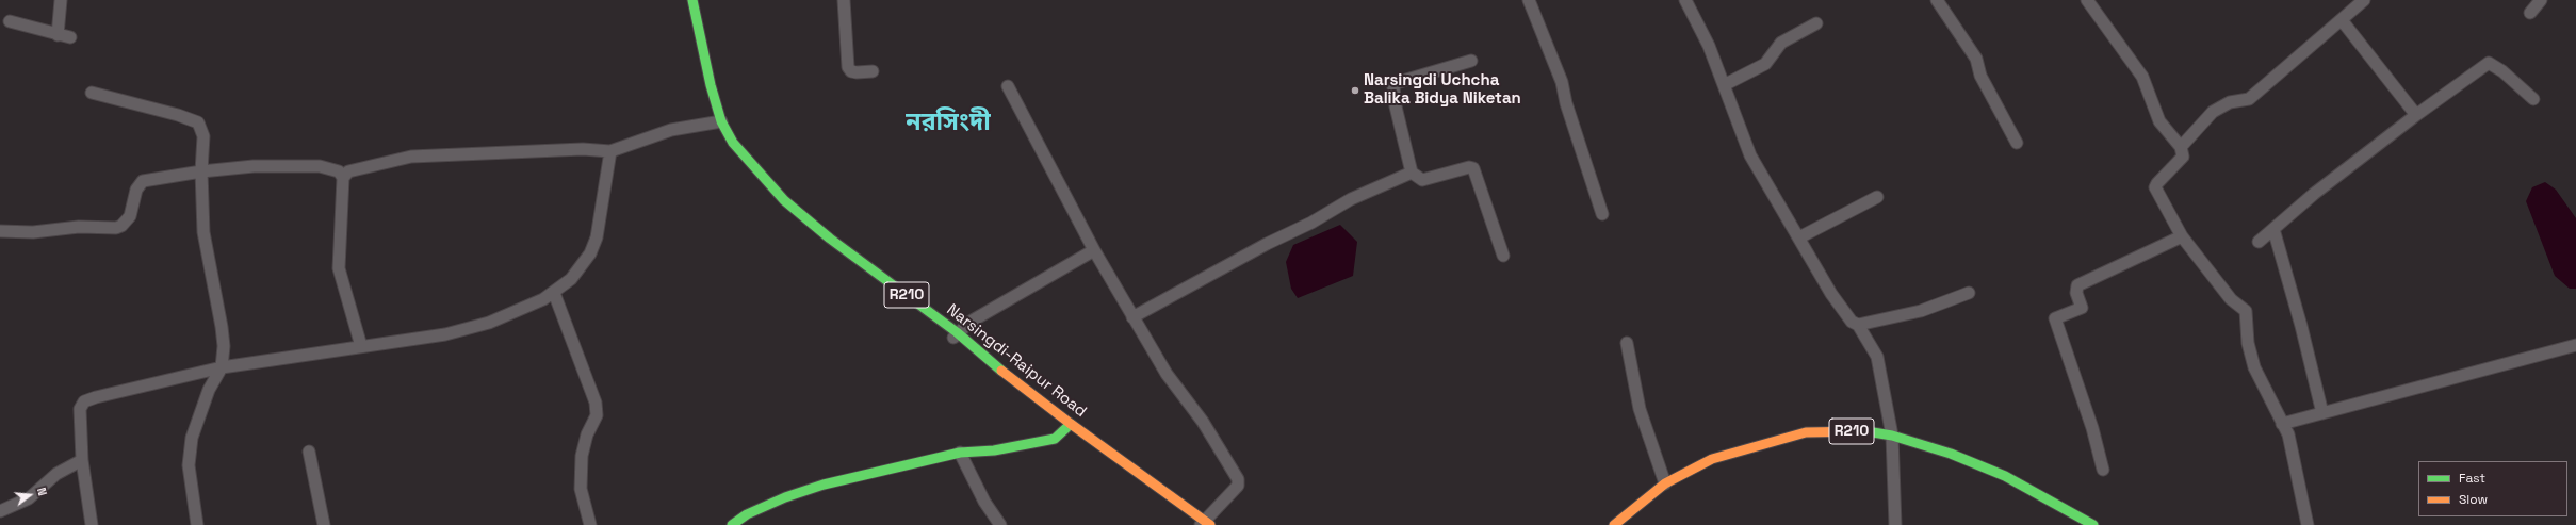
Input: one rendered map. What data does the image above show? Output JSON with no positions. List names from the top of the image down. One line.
{"streets":{"main road":["R210","Narsingdi-Raipur Road"]},"districts":["নরসিংদী"],"places":["Narsingdi Uchcha Balika Bidya Niketan"],"legend":["Fast","Slow"],"north":"right"}
